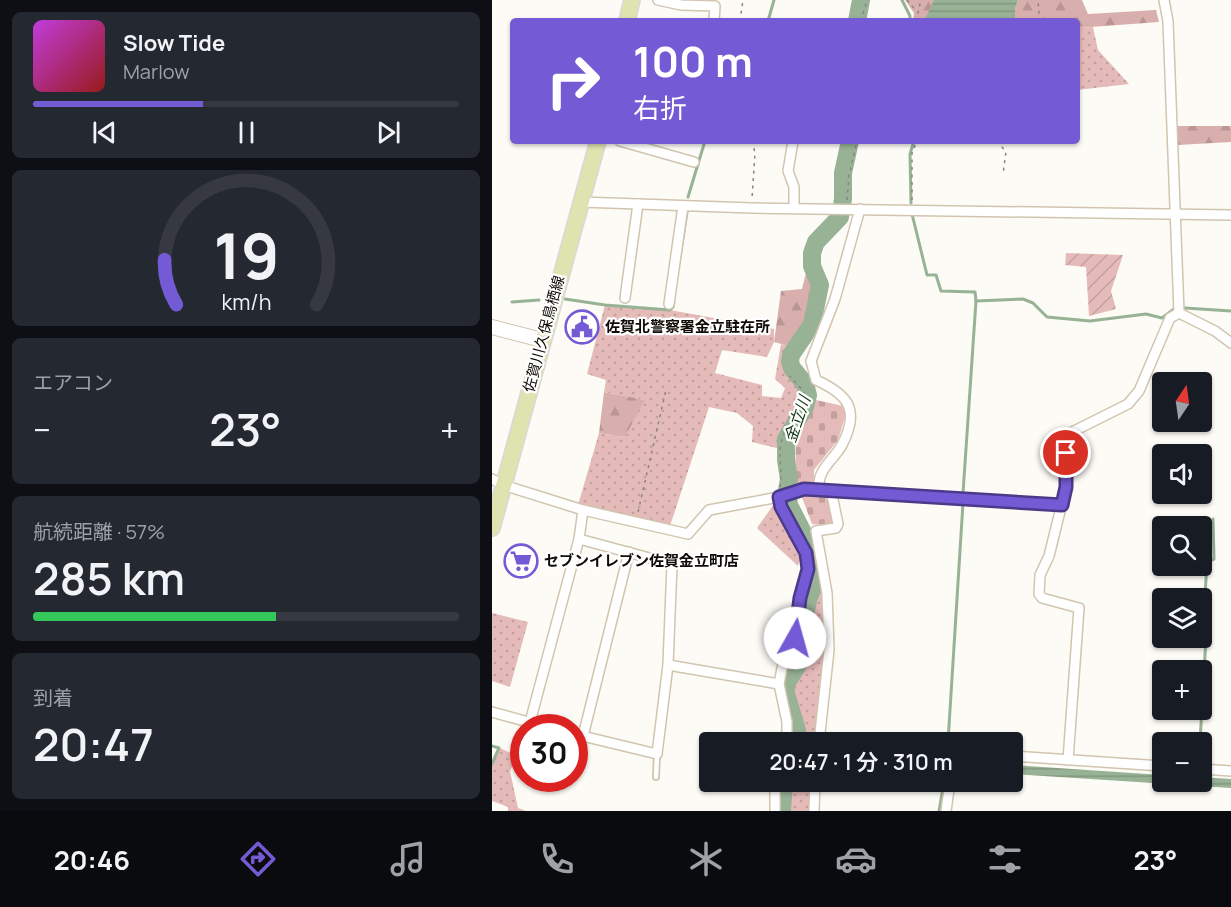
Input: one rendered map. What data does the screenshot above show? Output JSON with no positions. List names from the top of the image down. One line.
{"streets":{"main road":["佐賀川久保鳥栖線"]},"water":["金立川"],"places":{"public building":["佐賀北警察署金立駐在所"],"supermarket":["セブンイレブン佐賀金立町店"]},"north":"top","page":{"turn":["100 m","右折"],"song":["Slow Tide","Marlow"],"tile":["エアコン",["航続距離 · 57%","285 km"],["到着","20:47"]],"map_buttons":["+","−"],"heat":["−","23°","+"],"limit":"30","trip":"20:47 · 1 分 · 310 m","tabs":["20:46","23°"],"gauge":["19","km/h"]}}
